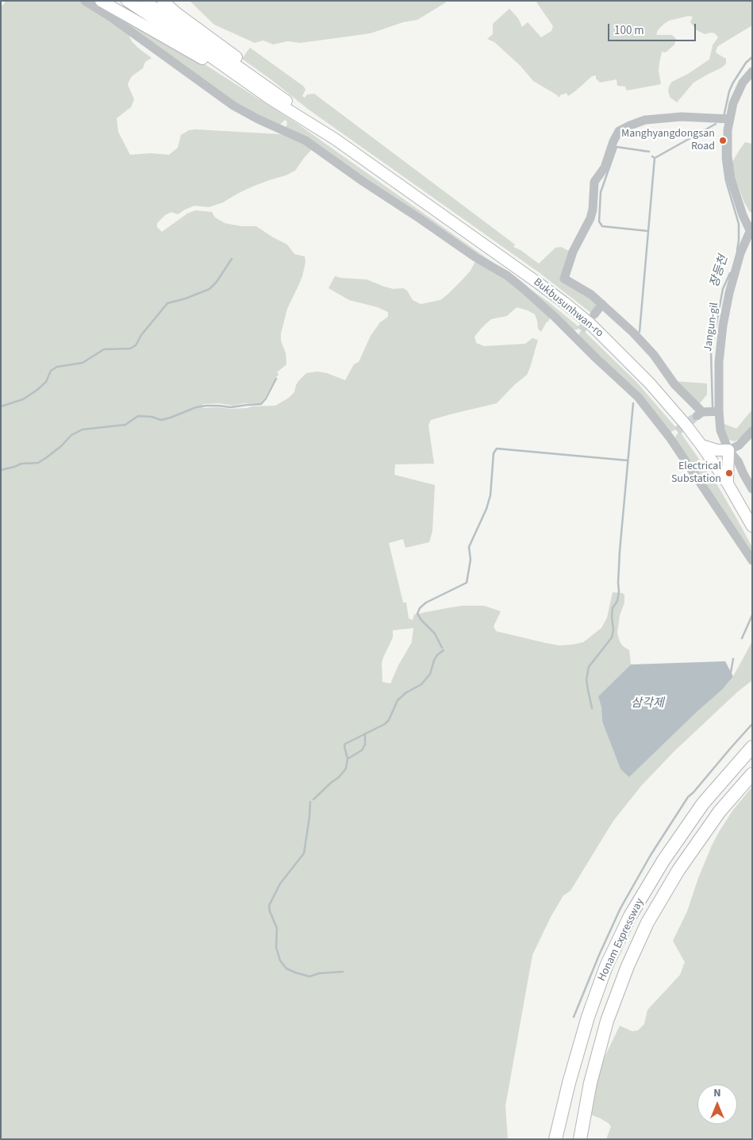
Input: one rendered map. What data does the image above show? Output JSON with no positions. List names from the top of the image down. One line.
{"streets":{"highway":["Honam Expressway"],"main road":["Bukbusunhwan-ro"],"street":["Jangun-gil"]},"water":["장등천","삼각제"],"places":["Manghyangdongsan Road","Electrical Substation"],"scale_bar":"100 m","north":"top"}
